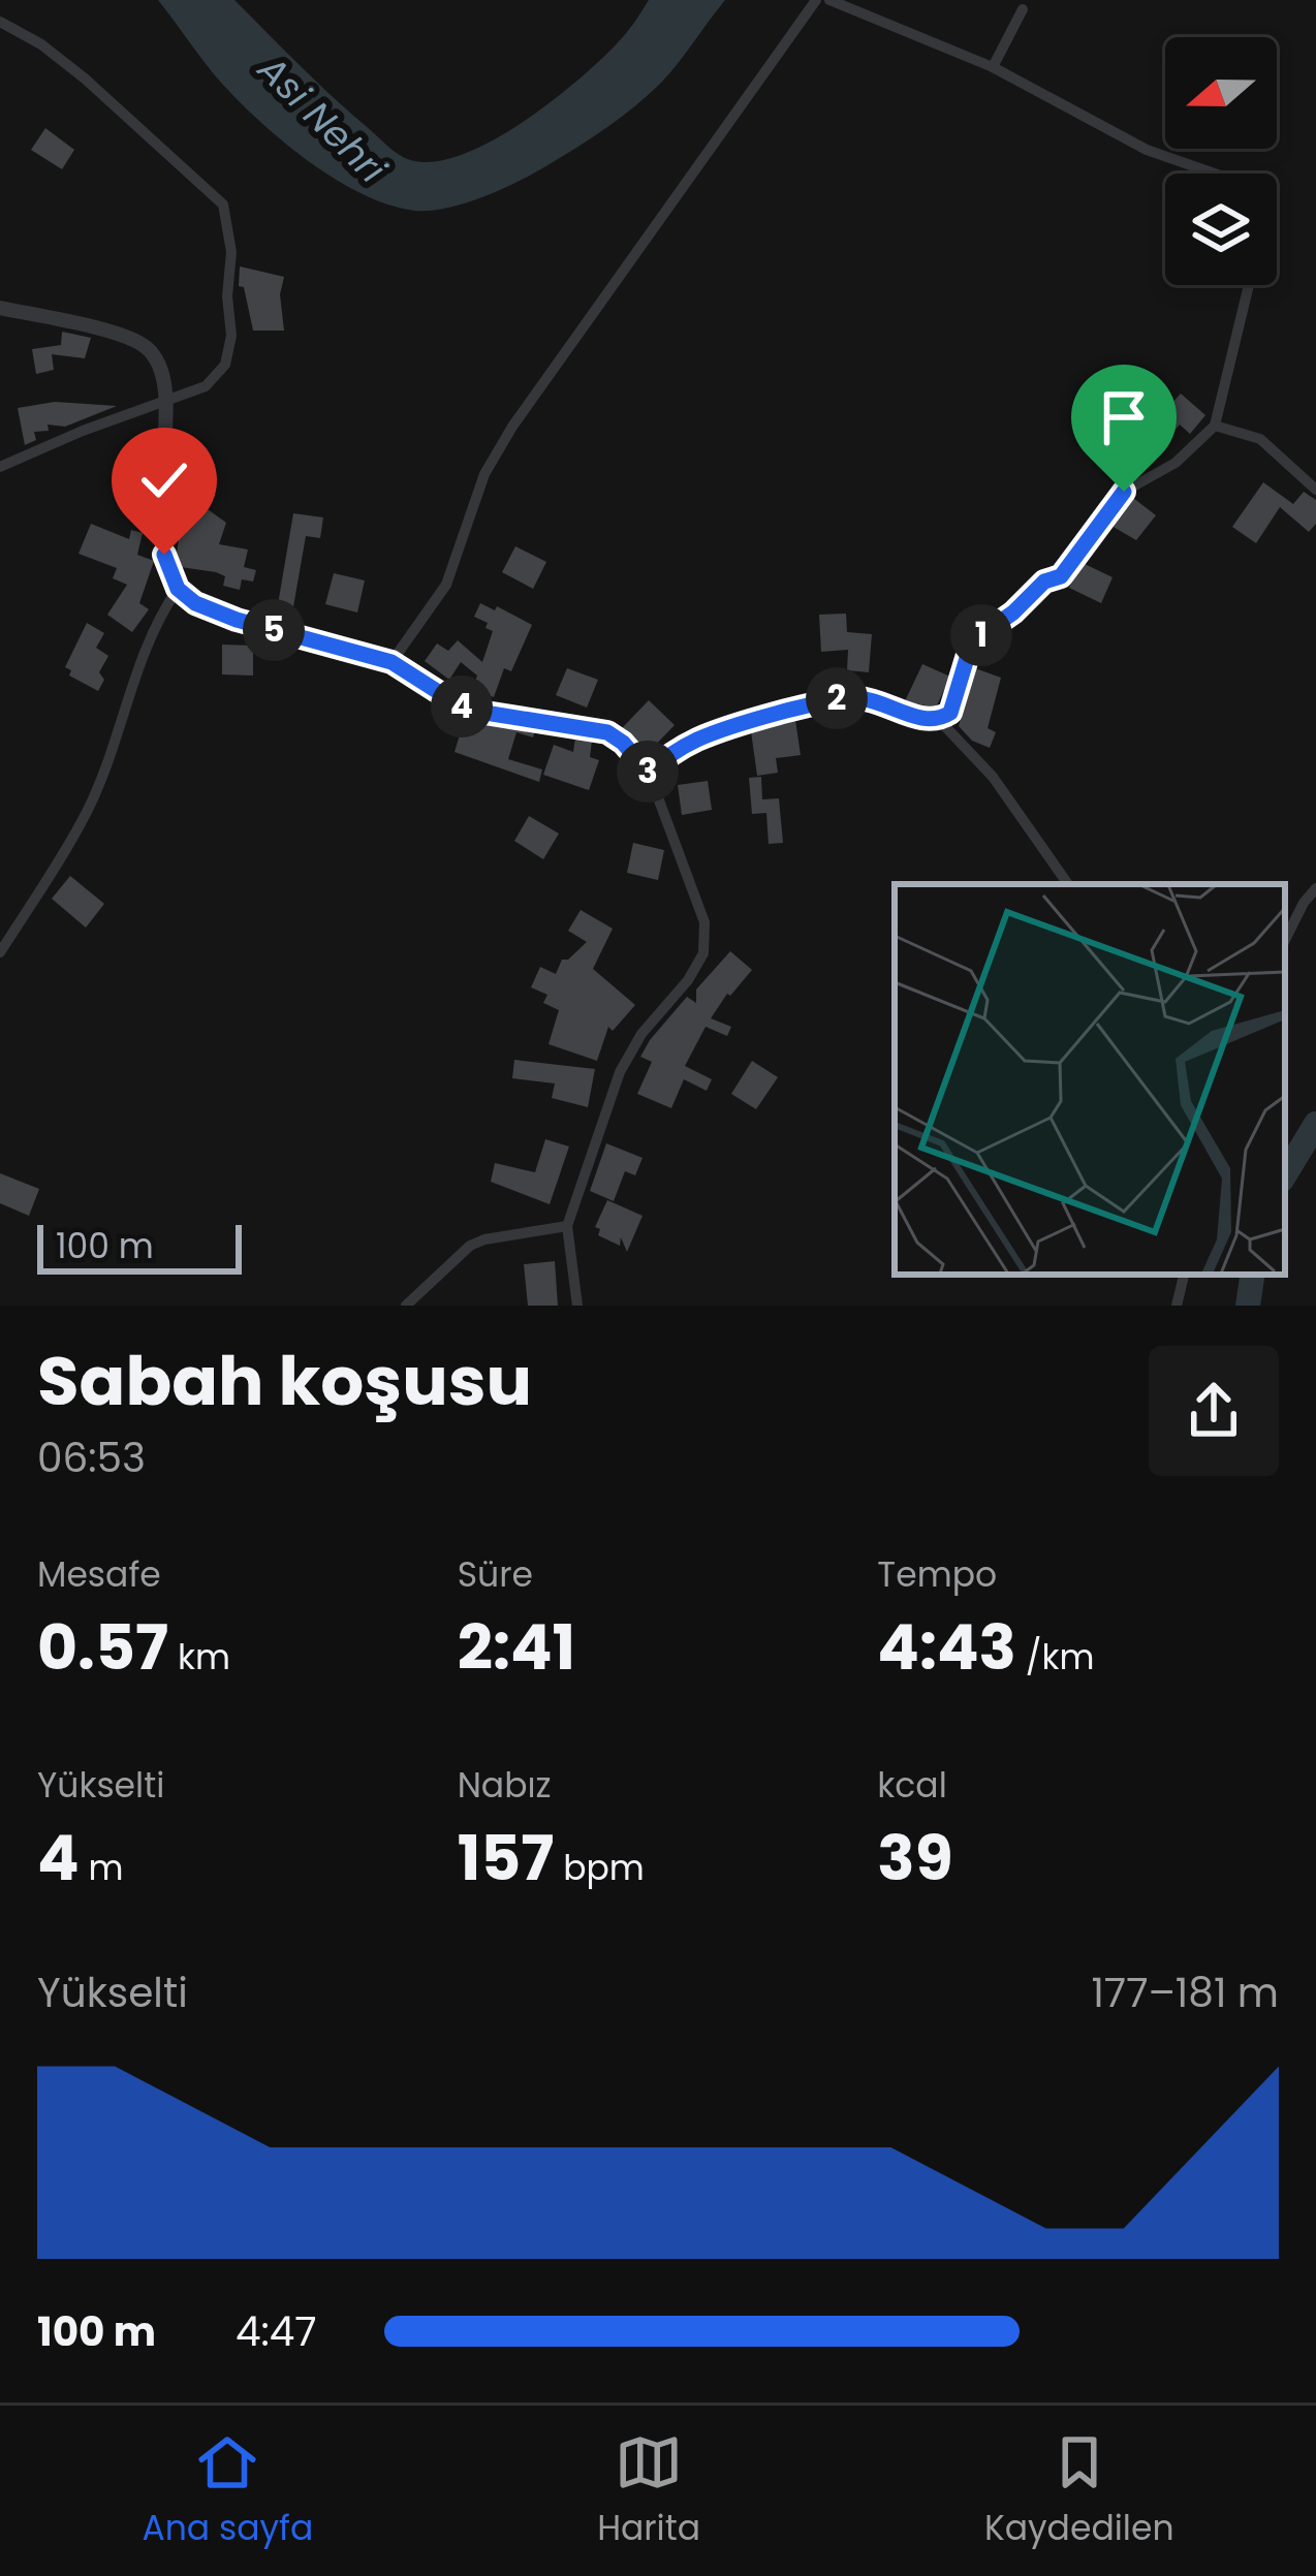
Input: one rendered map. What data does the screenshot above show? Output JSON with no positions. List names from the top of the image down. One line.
{"water":["Asi Nehri"],"scale_bar":"100 m","north":"left","page":{"pins":["5","1","2","4","3"],"scale":"100 m","heading":["Sabah koşusu","06:53"],"stats":[["Mesafe","0.57 km"],["Süre","2:41"],["Tempo","4:43 /km"],["Yükselti","4 m"],["Nabız","157 bpm"],["kcal","39"]],"chart":["Yükselti","177–181 m"],"list":[{"name":"100 m","note":"4:47"}],"tabs":["Ana sayfa","Harita","Kaydedilen"]}}
